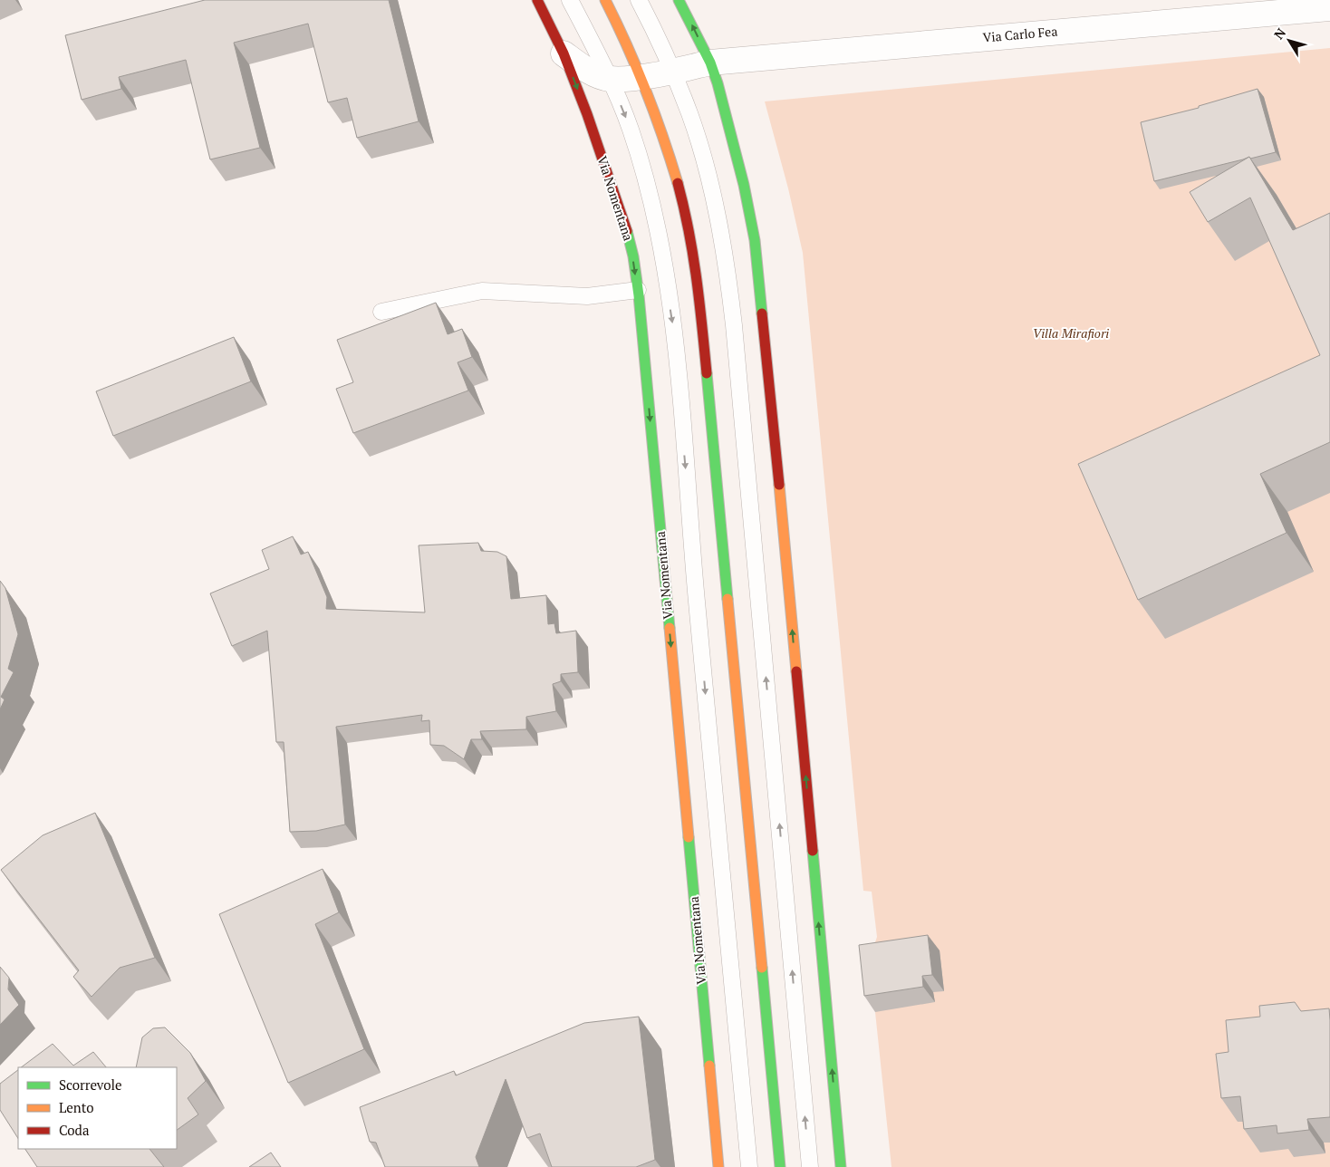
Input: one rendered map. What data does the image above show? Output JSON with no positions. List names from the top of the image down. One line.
{"streets":{"street":["Via Carlo Fea","Via Nomentana"]},"parks":["Villa Mirafiori"],"legend":["Scorrevole","Lento","Coda"],"north":"top left"}
